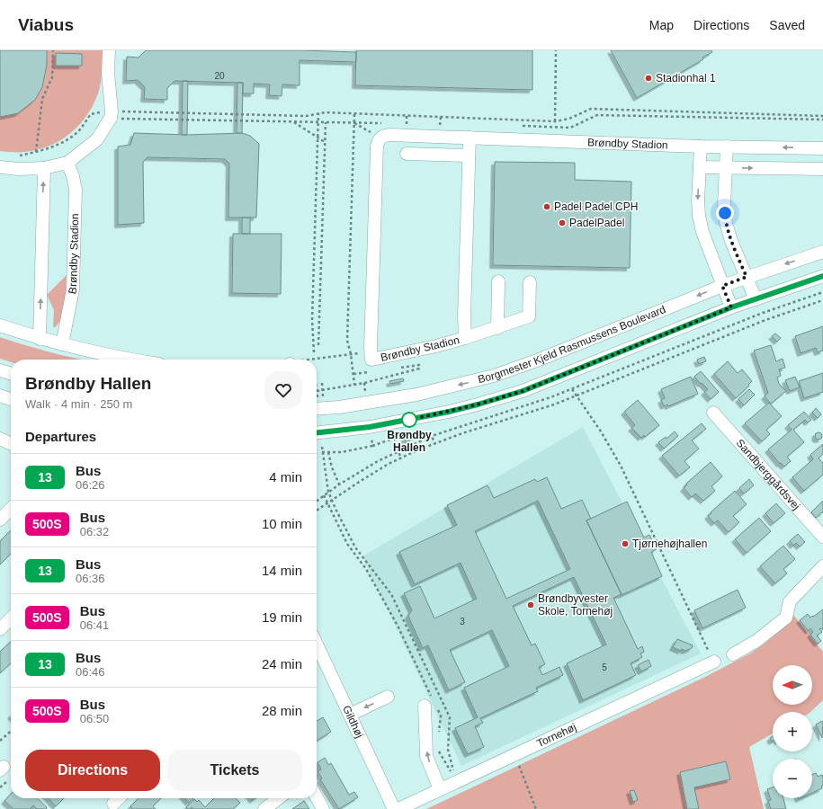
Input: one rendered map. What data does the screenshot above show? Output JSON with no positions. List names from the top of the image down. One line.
{"streets":{"street":["Brøndby Stadion","Borgmester Kjeld Rasmussens Boulevard","Sandbjerggårdsvej","Gildhøj","Tornehøj"]},"places":["Stadionhal 1","Padel Padel CPH","PadelPadel","Brøndby Hallen","Tjørnehøjhallen","Brøndbyvester Skole, Tornehøj"],"lines":["bus line 13"],"house_numbers":["20","3","5"],"north":"left","page":{"header":"Viabus","nav":["Map","Directions","Saved"],"heading":[["Brøndby Hallen","Walk · 4 min · 250 m"],"Departures"],"list":[{"mark":"13","name":"Bus","note":"06:26","value":"4 min"},{"mark":"500S","name":"Bus","note":"06:32","value":"10 min"},{"mark":"13","name":"Bus","note":"06:36","value":"14 min"},{"mark":"500S","name":"Bus","note":"06:41","value":"19 min"},{"mark":"13","name":"Bus","note":"06:46","value":"24 min"},{"mark":"500S","name":"Bus","note":"06:50","value":"28 min"}],"map_buttons":["+","−"],"buttons":["Directions","Tickets"]}}
